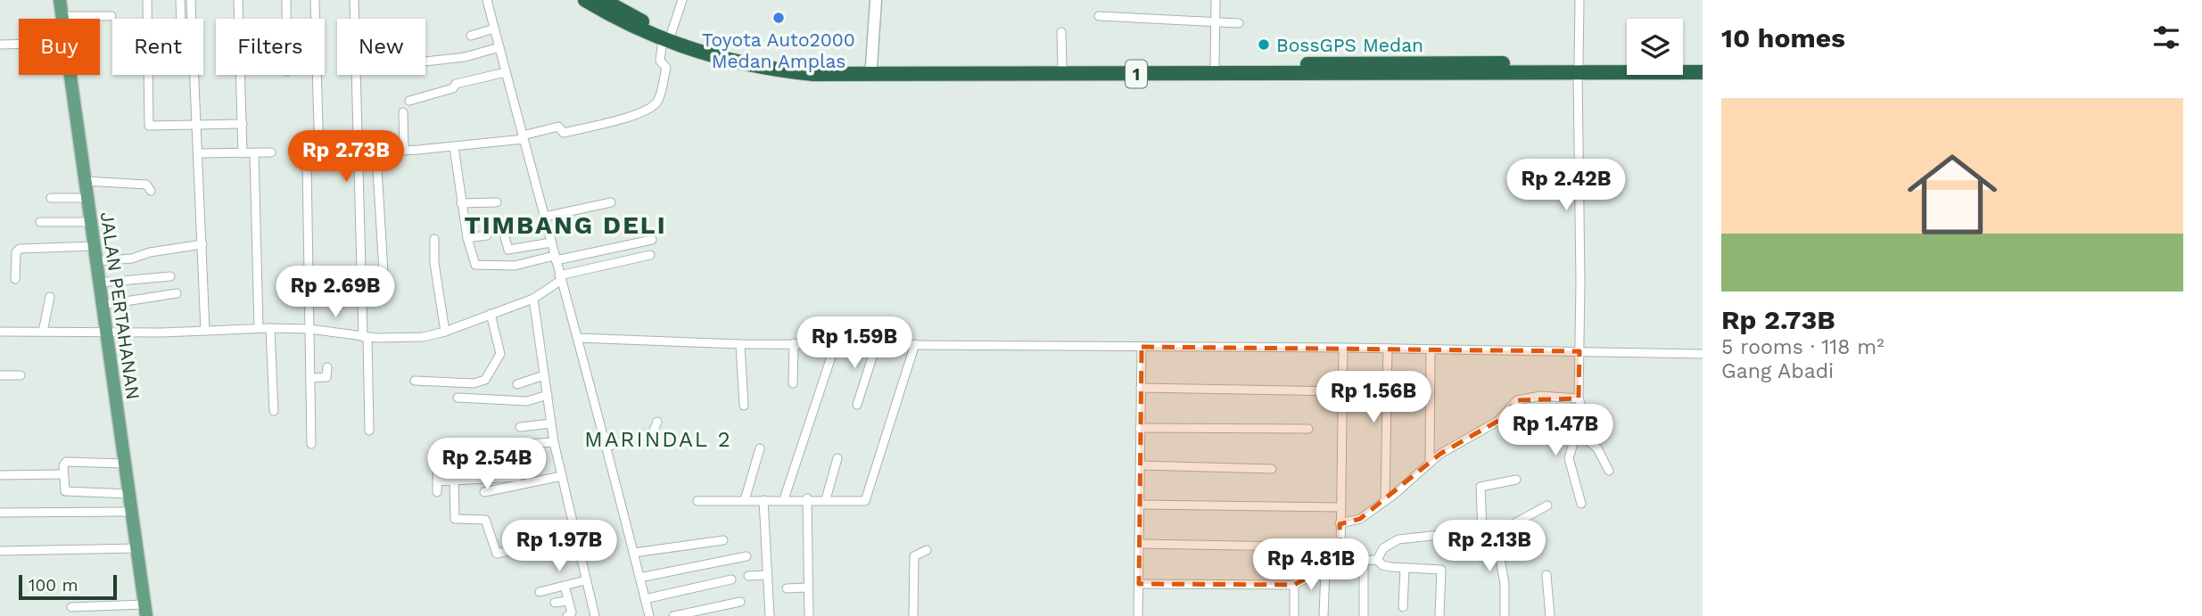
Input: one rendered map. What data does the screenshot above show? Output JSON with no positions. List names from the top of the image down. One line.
{"streets":{"highway":["1"],"main road":["JALAN PERTAHANAN"]},"districts":["TIMBANG DELI","MARINDAL 2"],"places":["Toyota Auto2000 Medan Amplas","BossGPS Medan"],"scale_bar":"100 m","page":{"heading":"10 homes","chip":["Buy","Rent","Filters","New"],"list":[{"name":"Rp 2.73B","note":"5 rooms · 118 m² · Gang Abadi"}],"price":["Rp 2.73B","Rp 2.42B","Rp 2.69B","Rp 1.59B","Rp 1.56B","Rp 1.47B","Rp 2.54B","Rp 1.97B","Rp 2.13B","Rp 4.81B"],"scale":"100 m"}}
